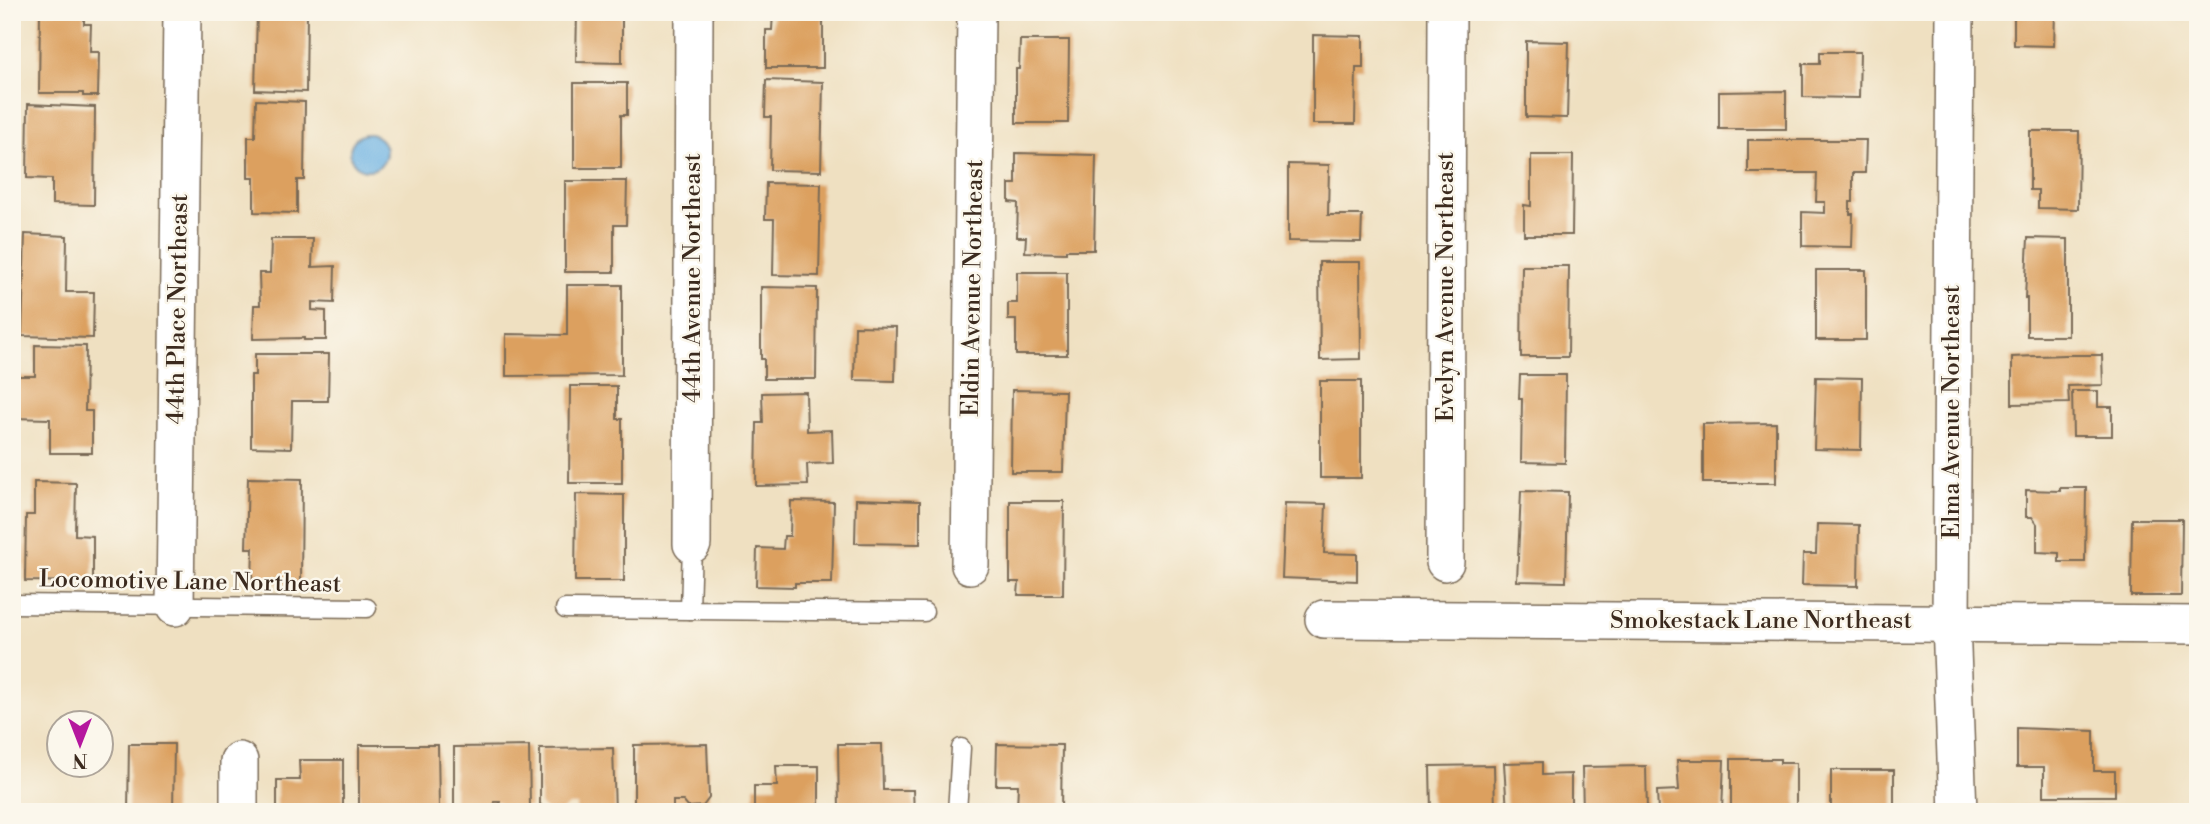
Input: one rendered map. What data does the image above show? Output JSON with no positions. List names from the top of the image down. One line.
{"streets":{"street":["44th Avenue Northeast","Evelyn Avenue Northeast","Eldin Avenue Northeast","44th Place Northeast","Elma Avenue Northeast","Smokestack Lane Northeast"],"lane":["Locomotive Lane Northeast"]},"crossings":[["44th Place Northeast","Locomotive Lane Northeast"],["Elma Avenue Northeast","Smokestack Lane Northeast"]],"north":"bottom"}
